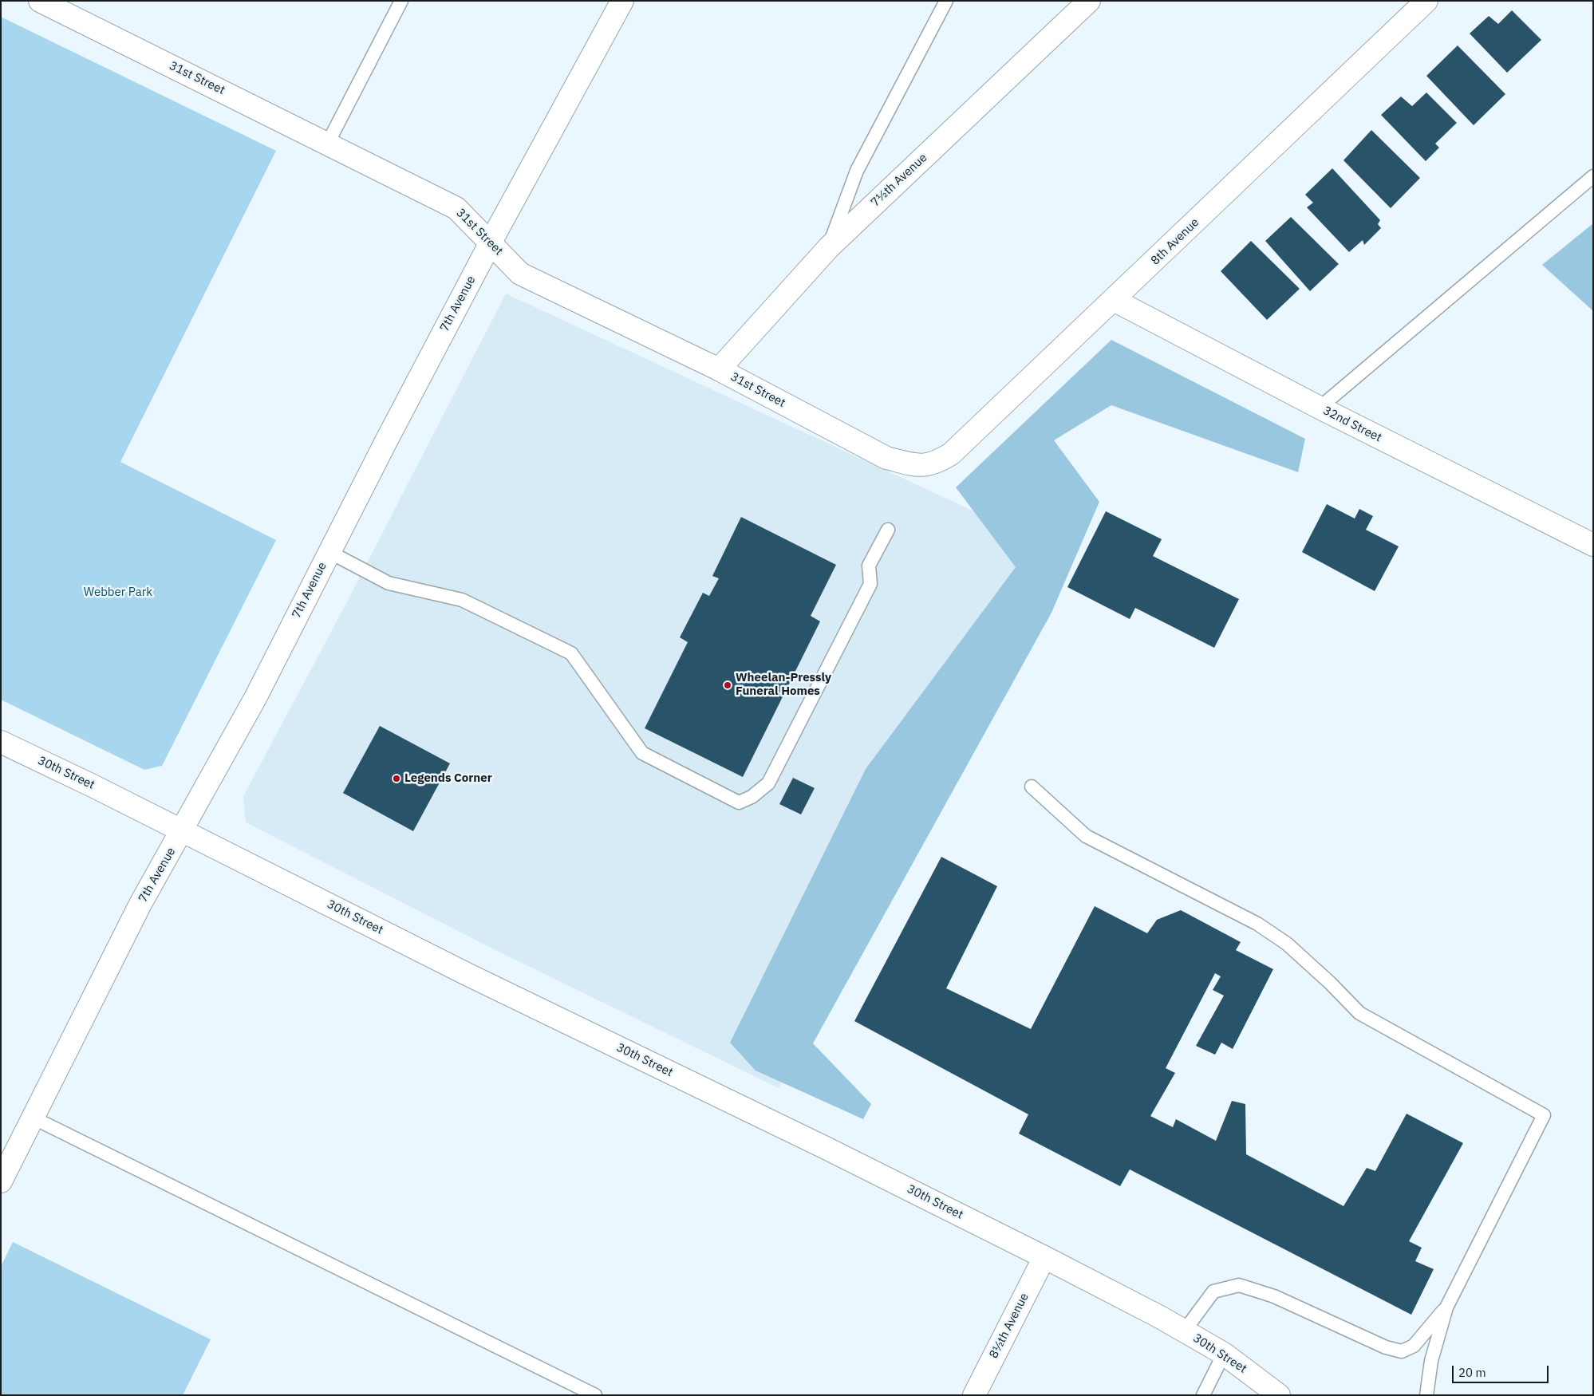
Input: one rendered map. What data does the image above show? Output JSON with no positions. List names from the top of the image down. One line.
{"streets":{"street":["31st Street","7½th Avenue","8th Avenue","7th Avenue","32nd Street","30th Street","8½th Avenue"]},"crossings":[["31st Street","7½th Avenue"],["31st Street","8th Avenue"],["31st Street","7th Avenue"],["8th Avenue","32nd Street"],["7th Avenue","30th Street"],["30th Street","8½th Avenue"]],"parks":["Webber Park"],"places":["Wheelan-Pressly Funeral Homes","Legends Corner"],"scale_bar":"20 m"}
